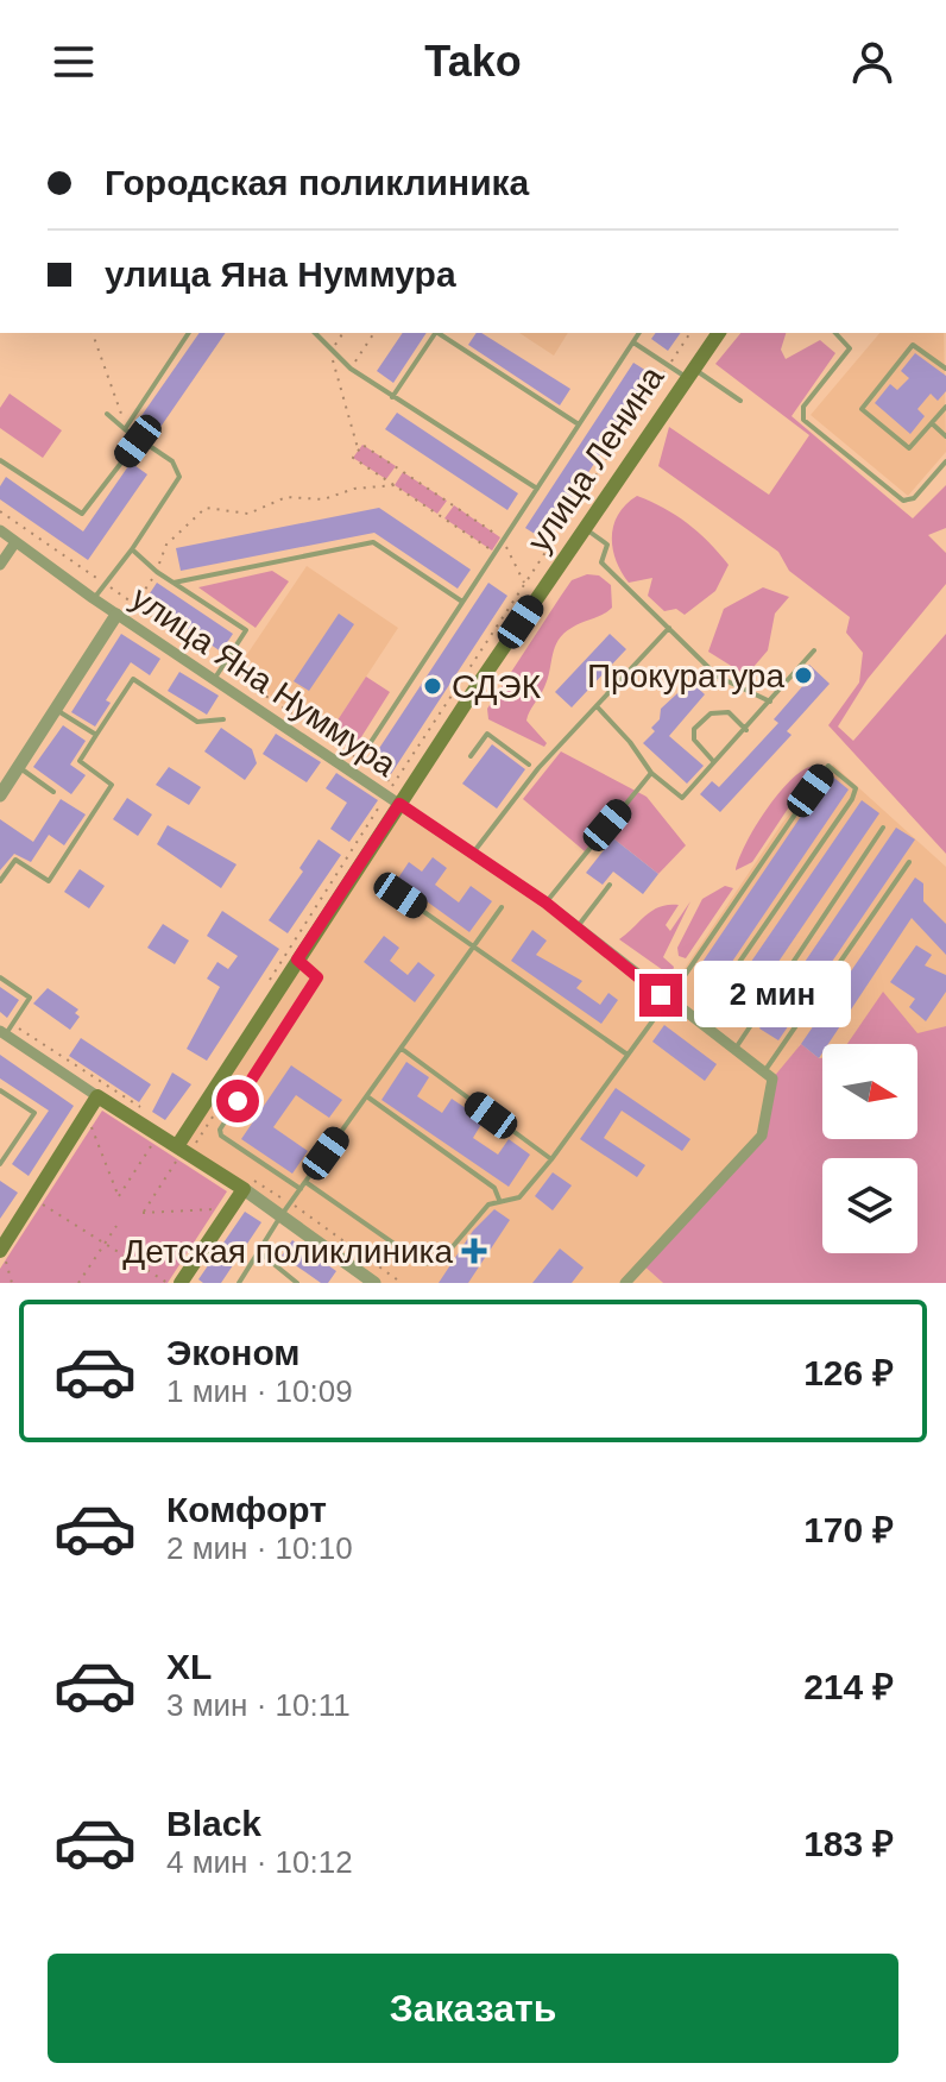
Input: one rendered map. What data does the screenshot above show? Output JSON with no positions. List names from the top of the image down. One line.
{"streets":{"main road":["улица Ленина"],"street":["улица Яна Нуммура"]},"crossings":[["улица Ленина","улица Яна Нуммура"]],"places":{"other":["Прокуратура","СДЭК"],"health":["Детская поликлиника"]},"north":"right","page":{"header":"Tako","banner":["Городская поликлиника","улица Яна Нуммура"],"bubble":"2 мин","list":[{"name":"Эконом","note":"1 мин · 10:09","value":"126 ₽"},{"name":"Комфорт","note":"2 мин · 10:10","value":"170 ₽"},{"name":"XL","note":"3 мин · 10:11","value":"214 ₽"},{"name":"Black","note":"4 мин · 10:12","value":"183 ₽"}],"buttons":"Заказать"}}
